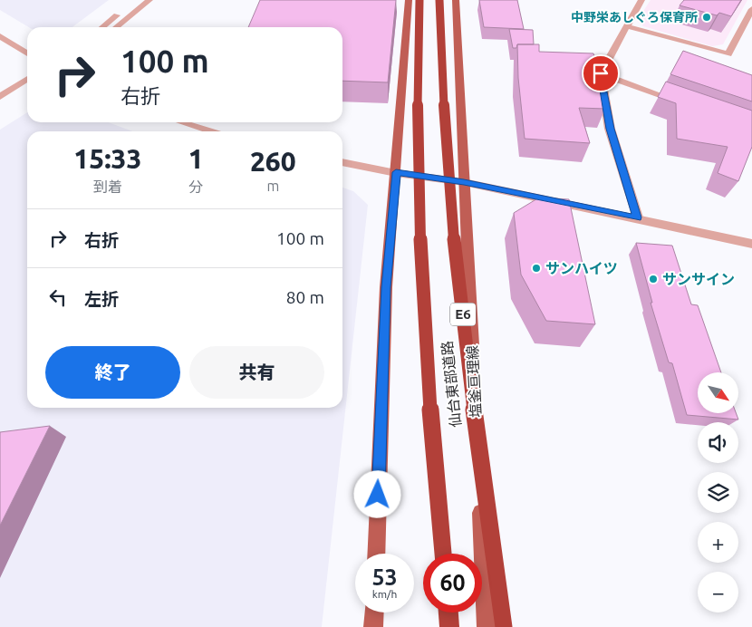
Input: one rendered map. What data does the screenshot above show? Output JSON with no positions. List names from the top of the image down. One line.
{"streets":{"highway":["E6","仙台東部道路"],"main road":["塩釜亘理線"]},"places":["中野栄あしぐろ保育所","サンハイツ","サンサイン"],"north":"bottom right","page":{"turn":["100 m","右折"],"eta":["15:33","到着","1","分","260","m"],"list":[{"name":"右折","value":"100 m"},{"name":"左折","value":"80 m"}],"buttons":["終了","共有"],"map_buttons":["+","−"],"speed":"53 km/h","limit":"60"}}
